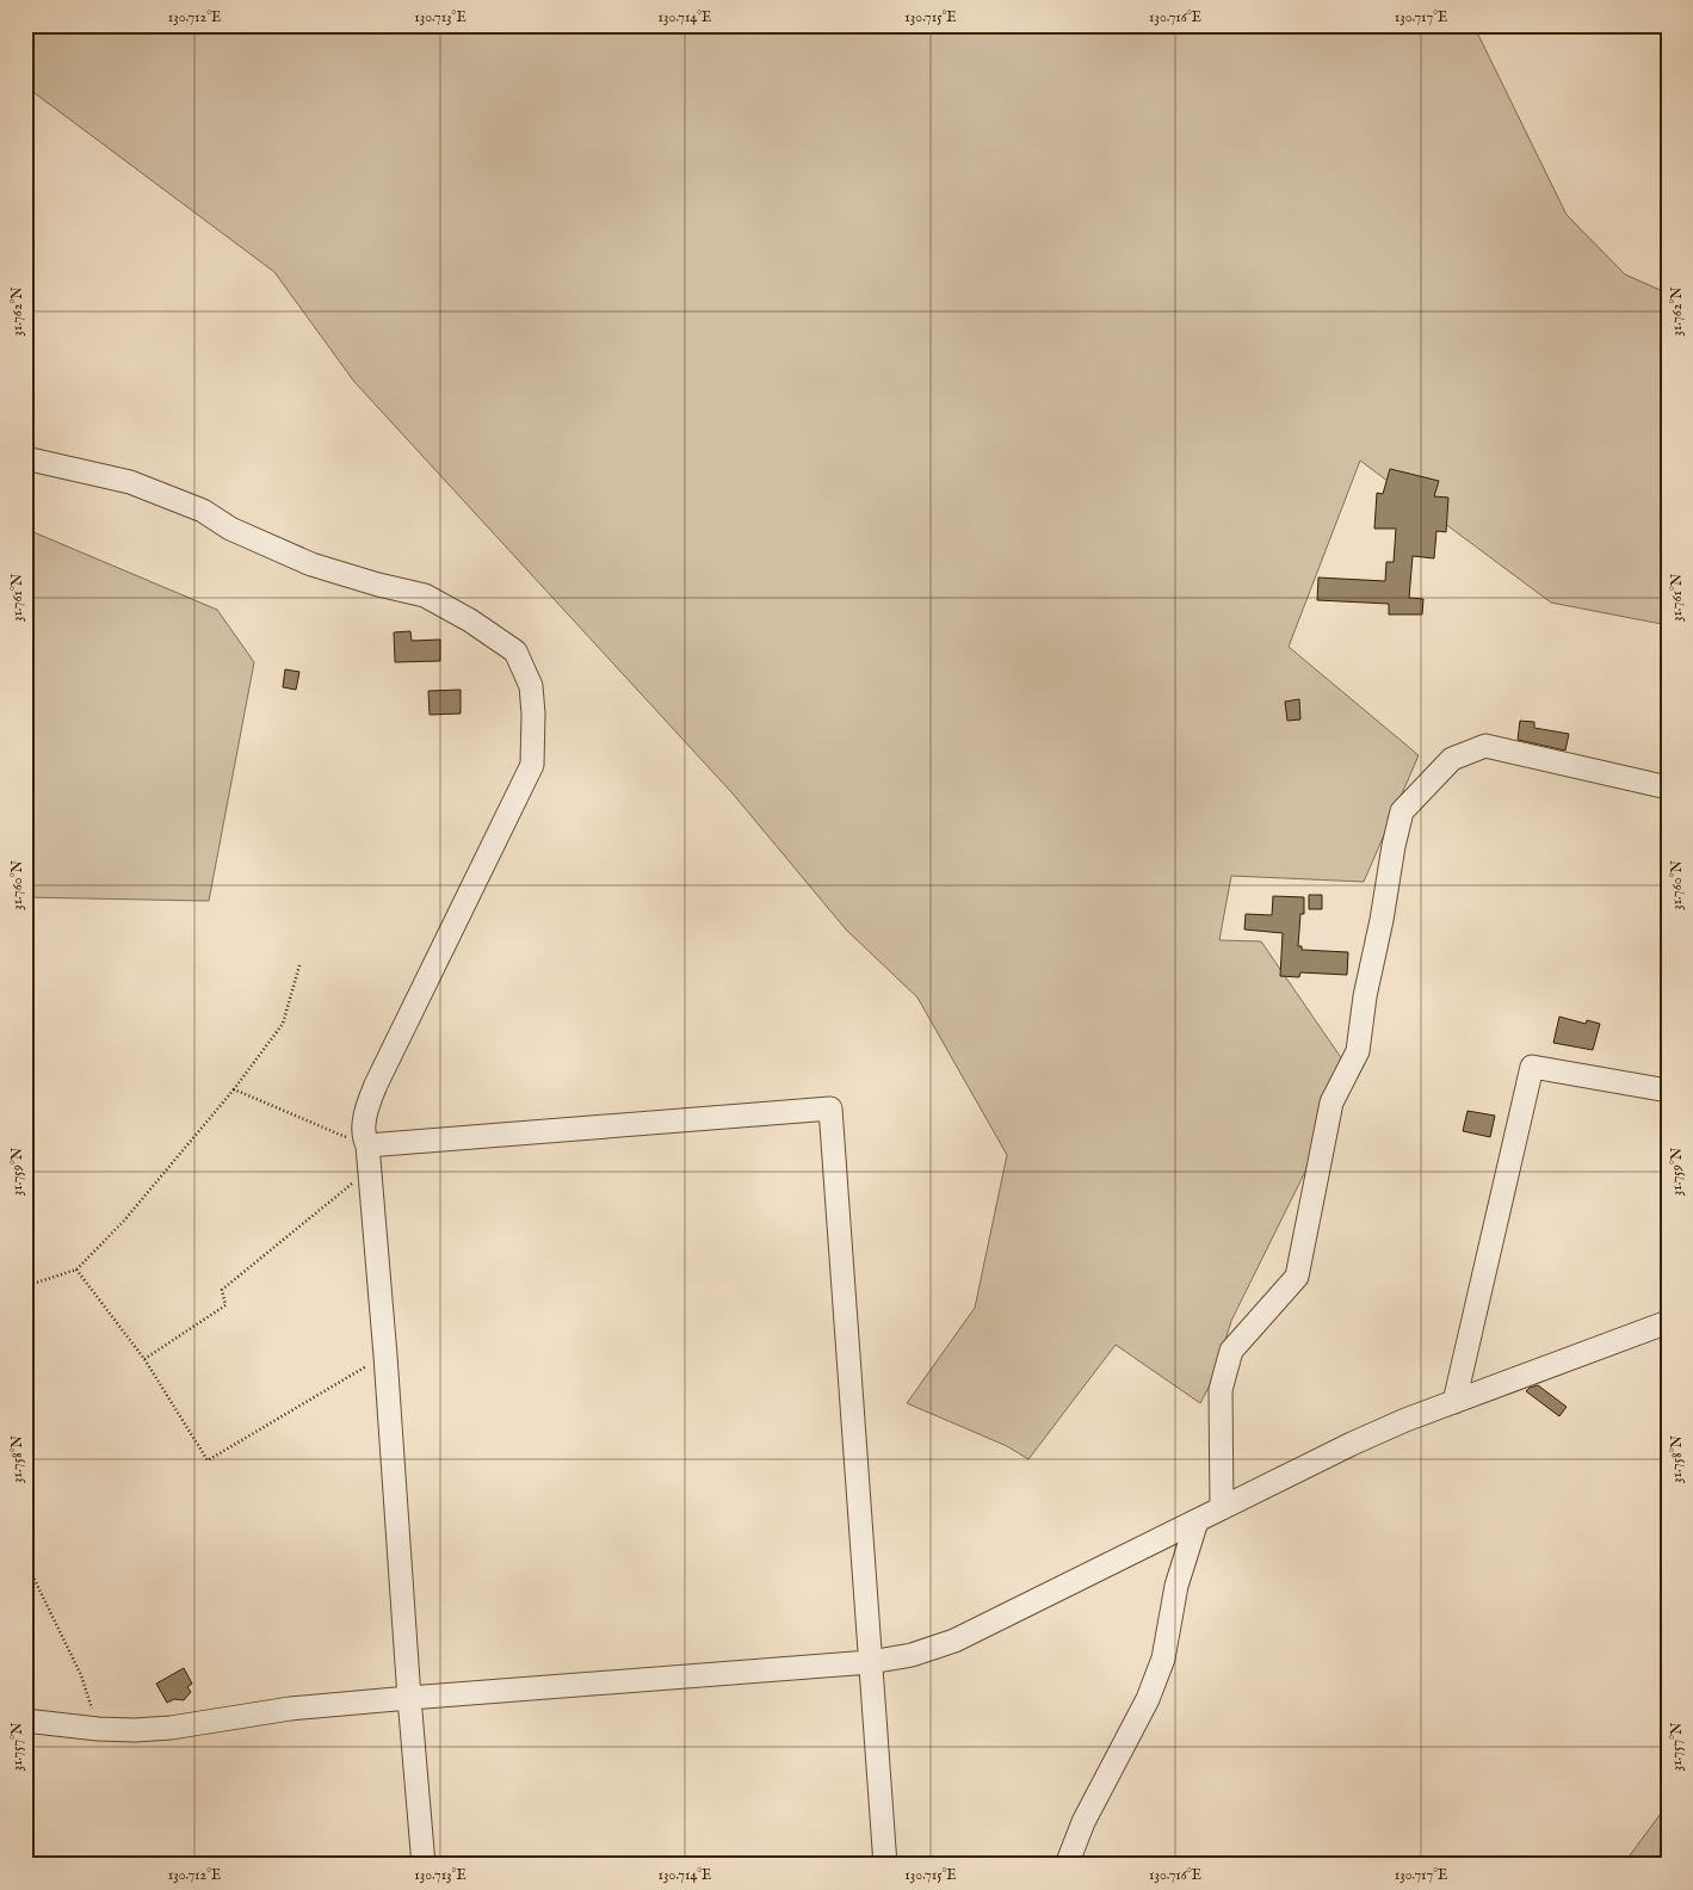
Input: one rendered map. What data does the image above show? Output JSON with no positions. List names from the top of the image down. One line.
{"coordinates":["130.712°E","130.713°E","130.714°E","130.715°E","130.716°E","130.717°E","31.762°N","31.761°N","31.760°N","31.759°N","31.758°N","31.757°N"]}
